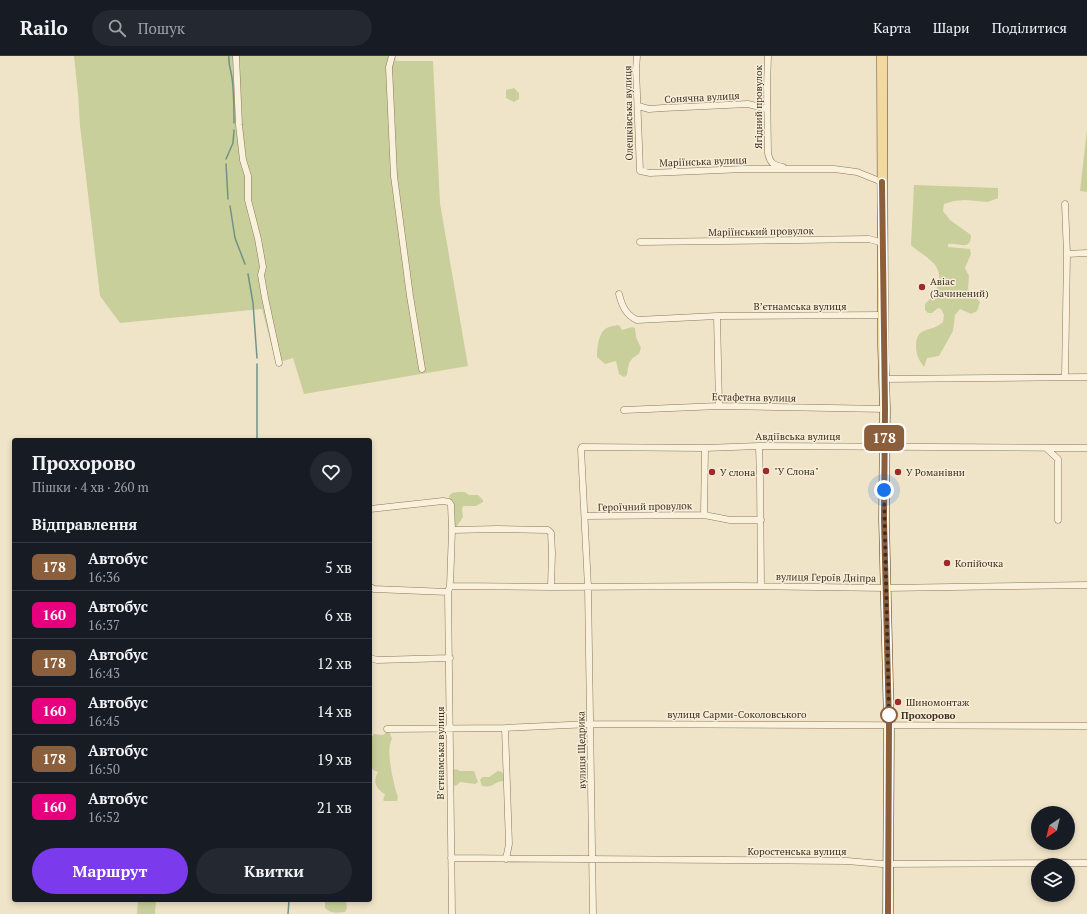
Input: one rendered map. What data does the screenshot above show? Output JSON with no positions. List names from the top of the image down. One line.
{"streets":{"street":["Сонячна вулиця","Ягідний провулок","Олешківська вулиця","Маріїнська вулиця","Маріїнський провулок","Вʼєтнамська вулиця","Естафетна вулиця","Авдіївська вулиця","Героїчний провулок","вулиця Героїв Дніпра","вулиця Сарми-Соколовського","вулиця Щедрика","Коростенська вулиця"]},"crossings":[["Сонячна вулиця","Ягідний провулок"],["Сонячна вулиця","Олешківська вулиця"],["Ягідний провулок","Маріїнська вулиця"],["Олешківська вулиця","Маріїнська вулиця"],["Вʼєтнамська вулиця","вулиця Героїв Дніпра"],["Вʼєтнамська вулиця","вулиця Сарми-Соколовського"],["Вʼєтнамська вулиця","Коростенська вулиця"],["Авдіївська вулиця","Героїчний провулок"],["вулиця Героїв Дніпра","вулиця Щедрика"],["вулиця Сарми-Соколовського","вулиця Щедрика"],["вулиця Щедрика","Коростенська вулиця"]],"places":["Авіас (Зачинений)","\"У Слона\"","У слона","У Романівни","Копійочка","Шиномонтаж","Прохорово"],"lines":["bus line 178"],"north":"bottom left","page":{"header":"Railo","search":"Пошук","nav":["Карта","Шари","Поділитися"],"on_map":"178","heading":[["Прохорово","Пішки · 4 хв · 260 m"],"Відправлення"],"list":[{"mark":"178","name":"Автобус","note":"16:36","value":"5 хв"},{"mark":"160","name":"Автобус","note":"16:37","value":"6 хв"},{"mark":"178","name":"Автобус","note":"16:43","value":"12 хв"},{"mark":"160","name":"Автобус","note":"16:45","value":"14 хв"},{"mark":"178","name":"Автобус","note":"16:50","value":"19 хв"},{"mark":"160","name":"Автобус","note":"16:52","value":"21 хв"}],"buttons":["Маршрут","Квитки"]}}
